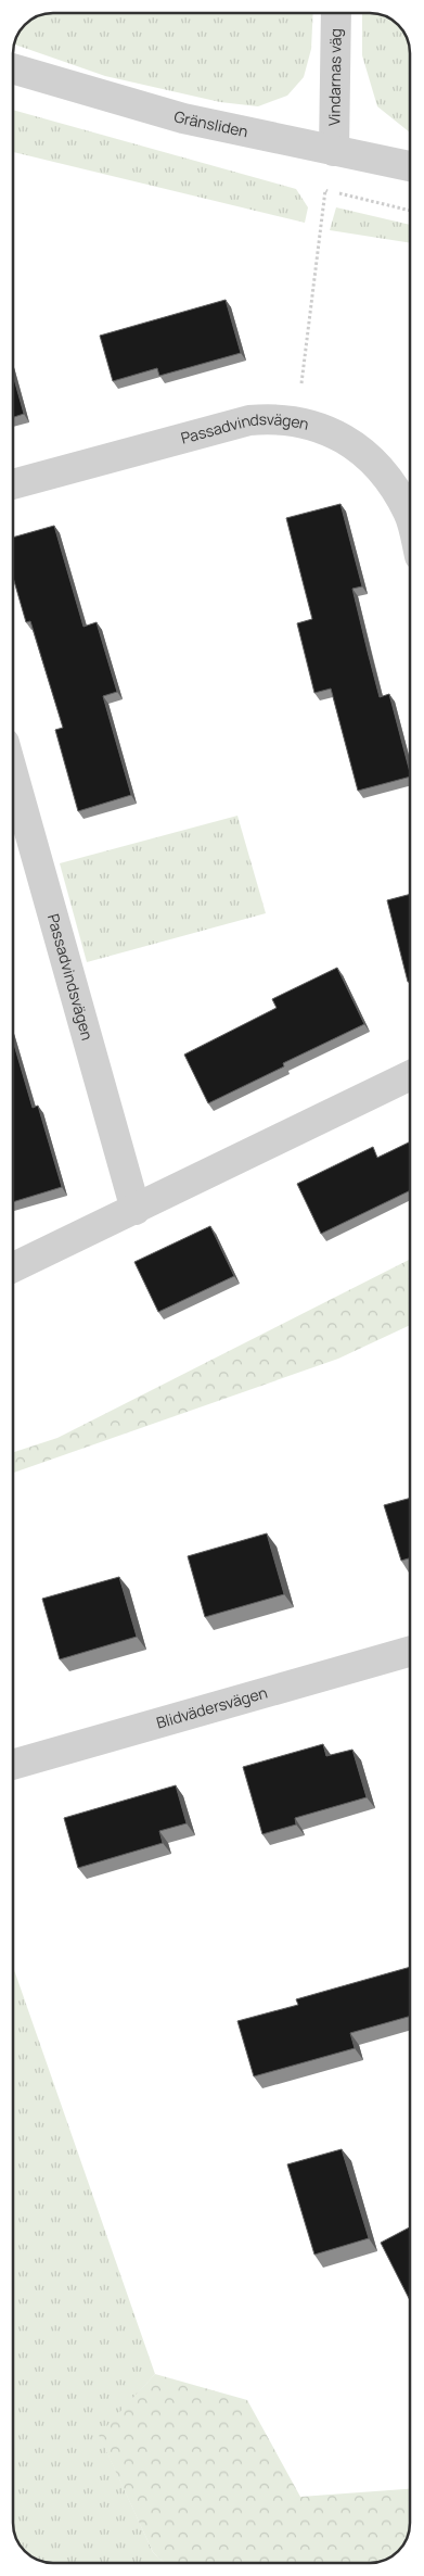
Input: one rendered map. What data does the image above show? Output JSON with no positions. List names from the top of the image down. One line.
{"streets":{"street":["Vindarnas väg","Gränsliden","Passadvindsvägen","Blidvädersvägen"]},"crossings":[["Vindarnas väg","Gränsliden"]]}
